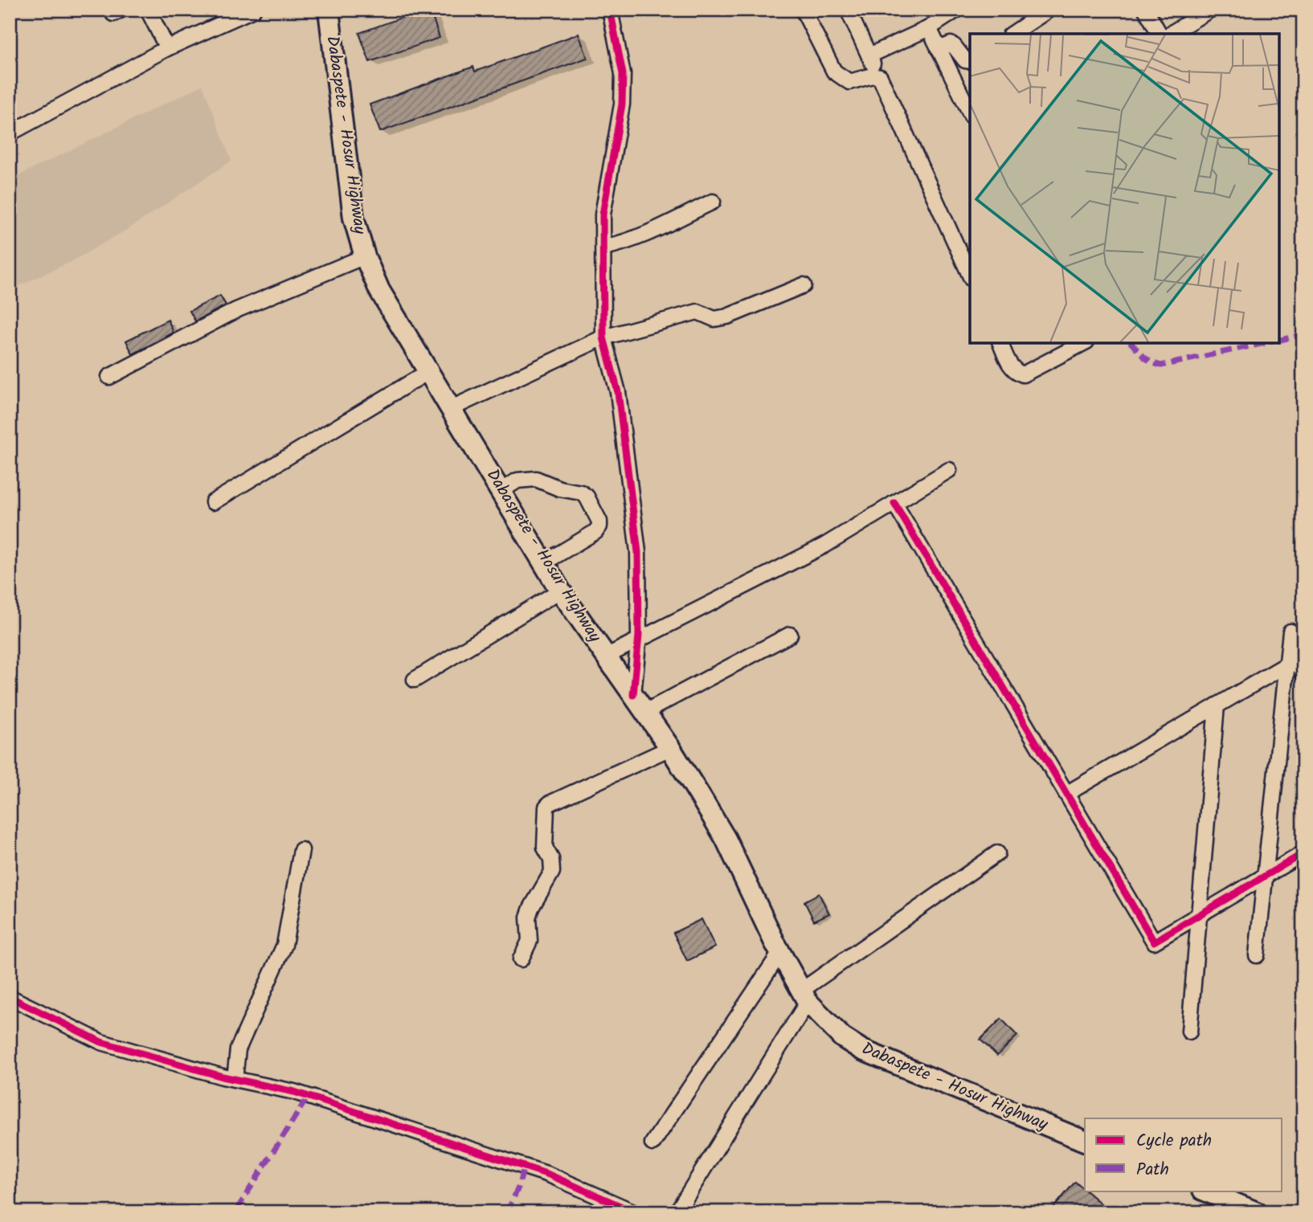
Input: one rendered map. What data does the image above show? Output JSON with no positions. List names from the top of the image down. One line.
{"streets":{"highway":["Dabaspete - Hosur Highway"]},"legend":["Cycle path","Path"]}
